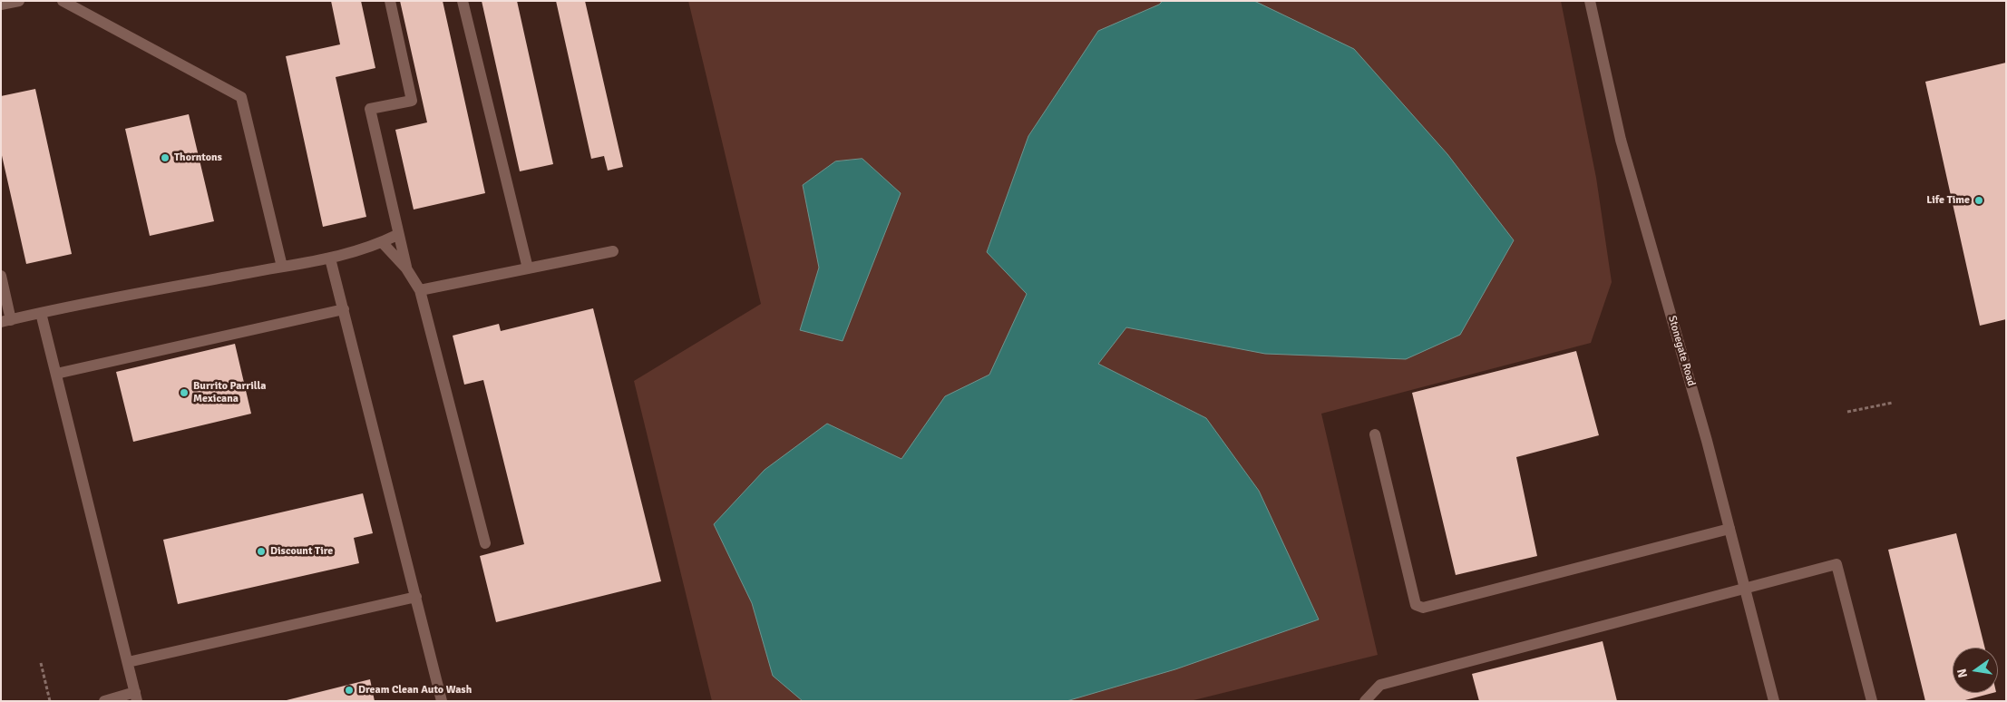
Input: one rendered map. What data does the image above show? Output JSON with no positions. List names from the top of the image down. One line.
{"streets":{"street":["Stonegate Road"]},"places":["Thorntons","Life Time","Burrito Parrilla Mexicana","Discount Tire","Dream Clean Auto Wash"],"north":"left"}
